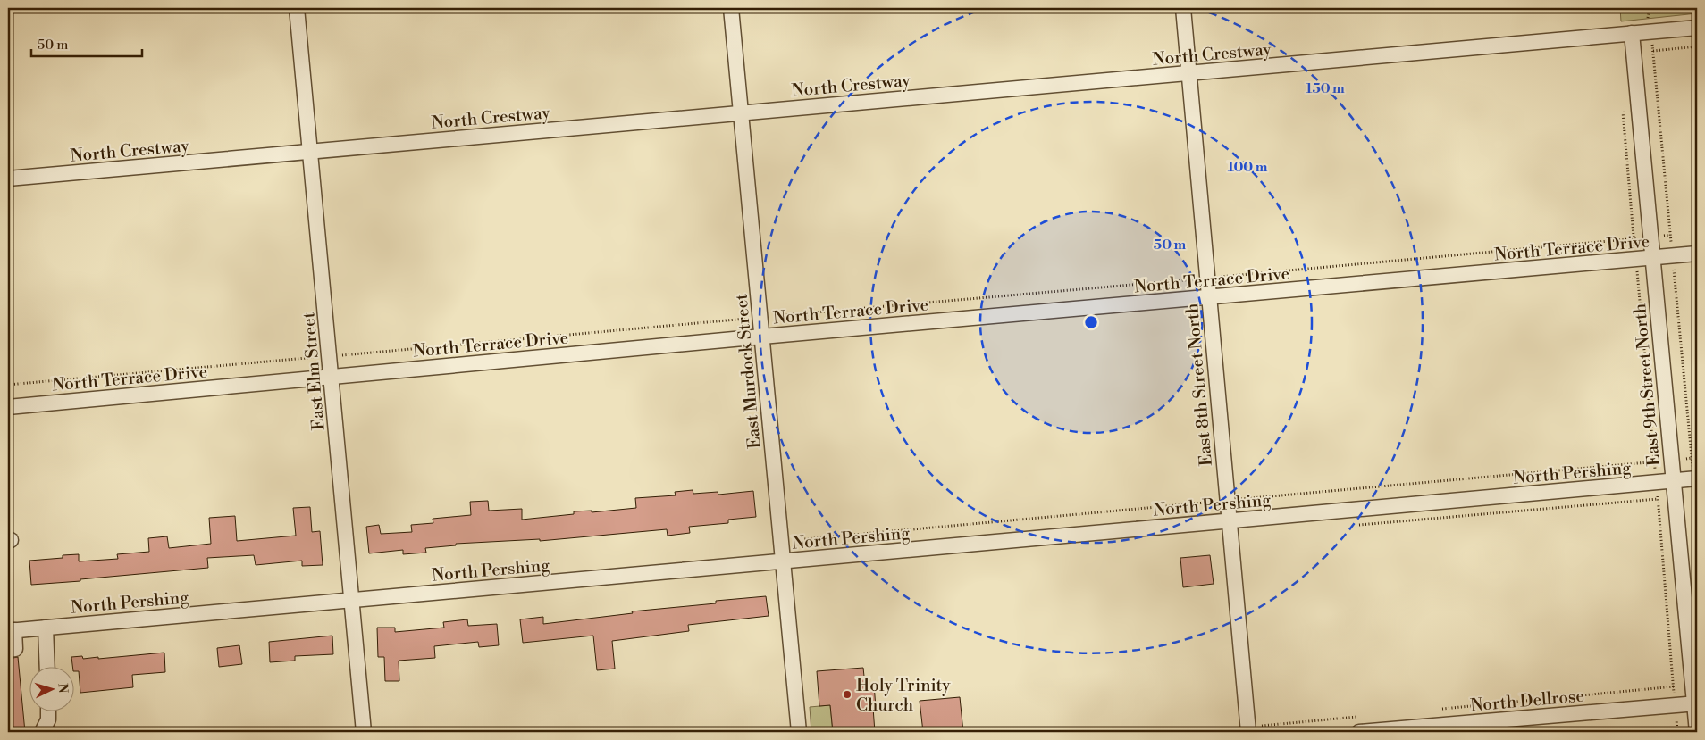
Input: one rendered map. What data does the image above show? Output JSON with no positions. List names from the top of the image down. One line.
{"streets":{"street":["North Crestway","North Terrace Drive","East Elm Street","East Murdock Street","East 8th Street North","East 9th Street North","North Pershing","North Dellrose"]},"crossings":[["North Crestway","East Elm Street"],["North Crestway","East Murdock Street"],["North Crestway","East 8th Street North"],["North Crestway","East 9th Street North"],["North Terrace Drive","East Elm Street"],["North Terrace Drive","East Murdock Street"],["North Terrace Drive","East 8th Street North"],["North Terrace Drive","East 9th Street North"],["East Elm Street","North Pershing"],["East Murdock Street","North Pershing"],["East 8th Street North","North Pershing"],["East 9th Street North","North Pershing"],["East 9th Street North","North Dellrose"]],"places":["Holy Trinity Church"],"scale_bar":"50 m","north":"right","rings":["150 m","100 m","50 m"]}
